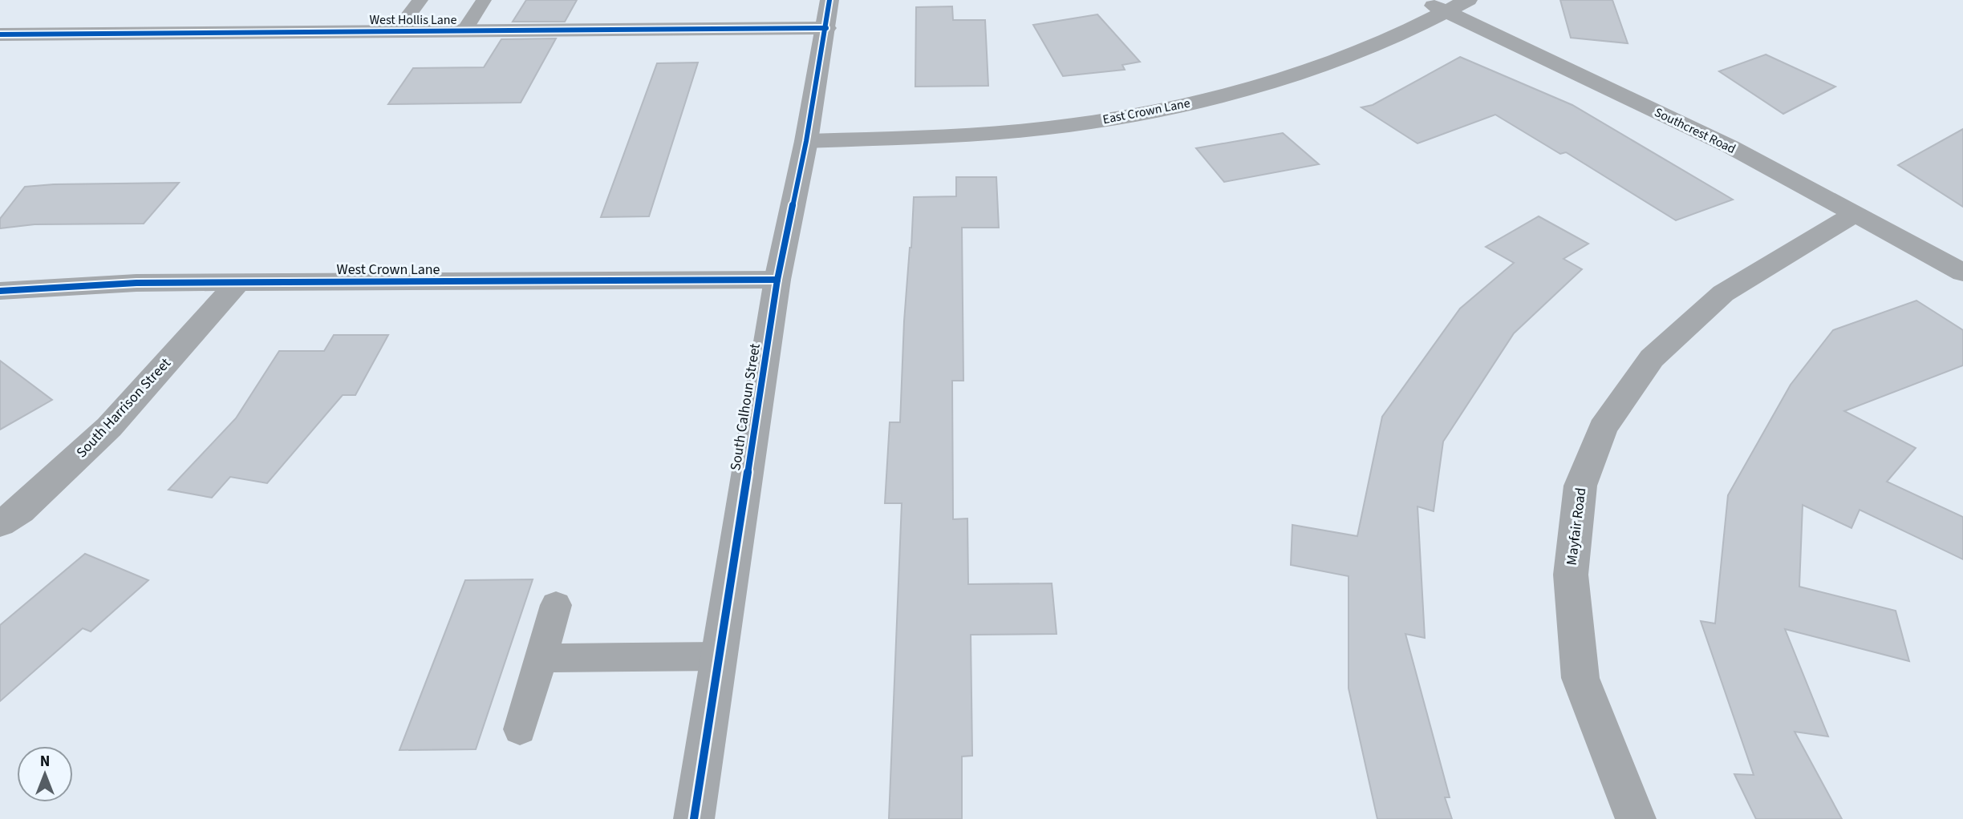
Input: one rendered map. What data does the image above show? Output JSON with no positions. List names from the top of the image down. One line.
{"streets":{"street":["West Hollis Lane","East Crown Lane","Southcrest Road","West Crown Lane","South Calhoun Street","South Harrison Street","Mayfair Road"]},"crossings":[["West Hollis Lane","South Calhoun Street"],["East Crown Lane","Southcrest Road"],["East Crown Lane","South Calhoun Street"],["Southcrest Road","Mayfair Road"],["West Crown Lane","South Calhoun Street"],["West Crown Lane","South Harrison Street"]],"north":"top"}
